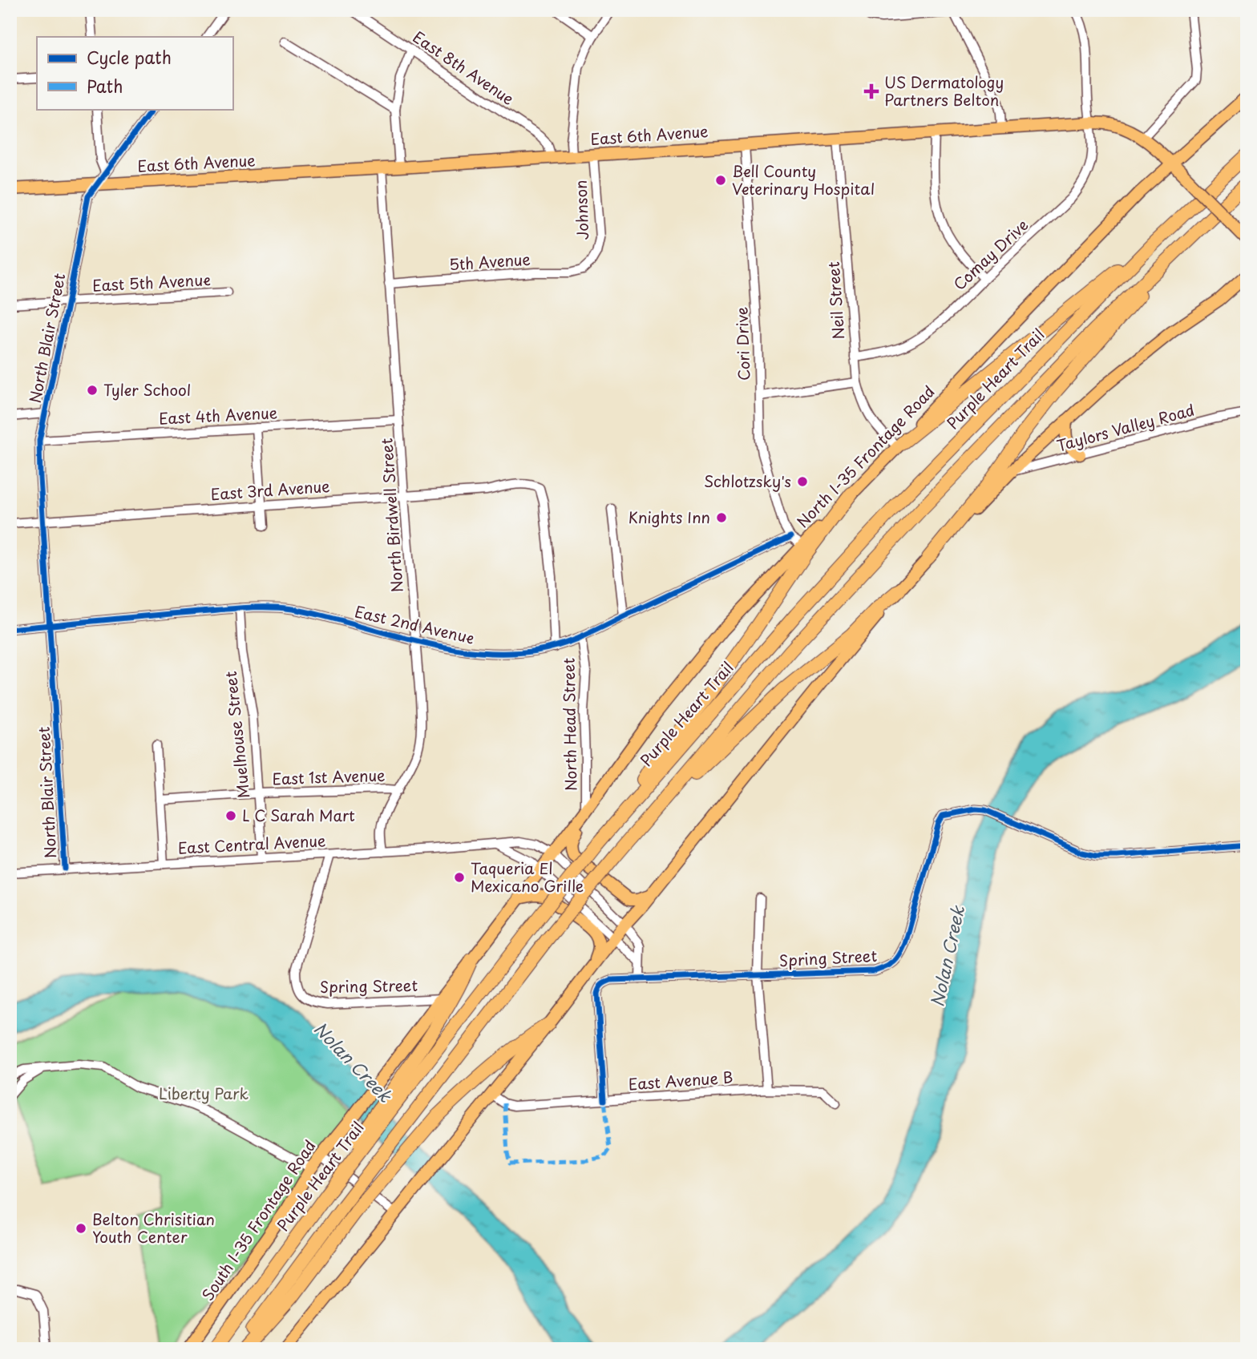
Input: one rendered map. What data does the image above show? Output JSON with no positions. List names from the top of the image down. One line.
{"streets":{"highway":["Purple Heart Trail"],"main road":["East 6th Avenue","North I-35 Frontage Road","South I-35 Frontage Road"],"street":["East 8th Avenue","Johnson","Comay Drive","5th Avenue","East 5th Avenue","Neil Street","North Blair Street","Cori Drive","East 4th Avenue","Taylors Valley Road","East 3rd Avenue","North Birdwell Street","East 2nd Avenue","North Head Street","Muelhouse Street","East 1st Avenue","East Central Avenue","Spring Street","East Avenue B"]},"crossings":[["East 8th Avenue","East 6th Avenue"],["East 6th Avenue","Johnson"],["East 6th Avenue","Comay Drive"],["East 6th Avenue","Neil Street"],["East 6th Avenue","North Blair Street"],["East 6th Avenue","Cori Drive"],["East 6th Avenue","North I-35 Frontage Road"],["East 6th Avenue","North Birdwell Street"],["Johnson","5th Avenue"],["Comay Drive","Neil Street"],["5th Avenue","North Birdwell Street"],["East 5th Avenue","North Blair Street"],["Neil Street","North I-35 Frontage Road"],["North Blair Street","East 4th Avenue"],["North Blair Street","East 3rd Avenue"],["North Blair Street","East 2nd Avenue"],["North Blair Street","East Central Avenue"],["Cori Drive","East 2nd Avenue"],["East 4th Avenue","North Birdwell Street"],["North I-35 Frontage Road","North Head Street"],["North I-35 Frontage Road","East Central Avenue"],["North I-35 Frontage Road","South I-35 Frontage Road"],["East 3rd Avenue","North Birdwell Street"],["East 3rd Avenue","North Head Street"],["North Birdwell Street","East 2nd Avenue"],["North Birdwell Street","East 1st Avenue"],["North Birdwell Street","East Central Avenue"],["East 2nd Avenue","North Head Street"],["East 2nd Avenue","Muelhouse Street"],["Muelhouse Street","East 1st Avenue"],["Muelhouse Street","East Central Avenue"],["East Central Avenue","Spring Street"],["East Central Avenue","South I-35 Frontage Road"],["Spring Street","East Avenue B"],["Spring Street","South I-35 Frontage Road"]],"water":["Nolan Creek"],"parks":["Liberty Park"],"places":{"health":["US Dermatology Partners Belton"],"other":["Bell County Veterinary Hospital","Tyler School","Schlotzsky's","Knights Inn","L C Sarah Mart","Taqueria El Mexicano Grille","Belton Chrisitian Youth Center"]},"legend":["Cycle path","Path"]}
